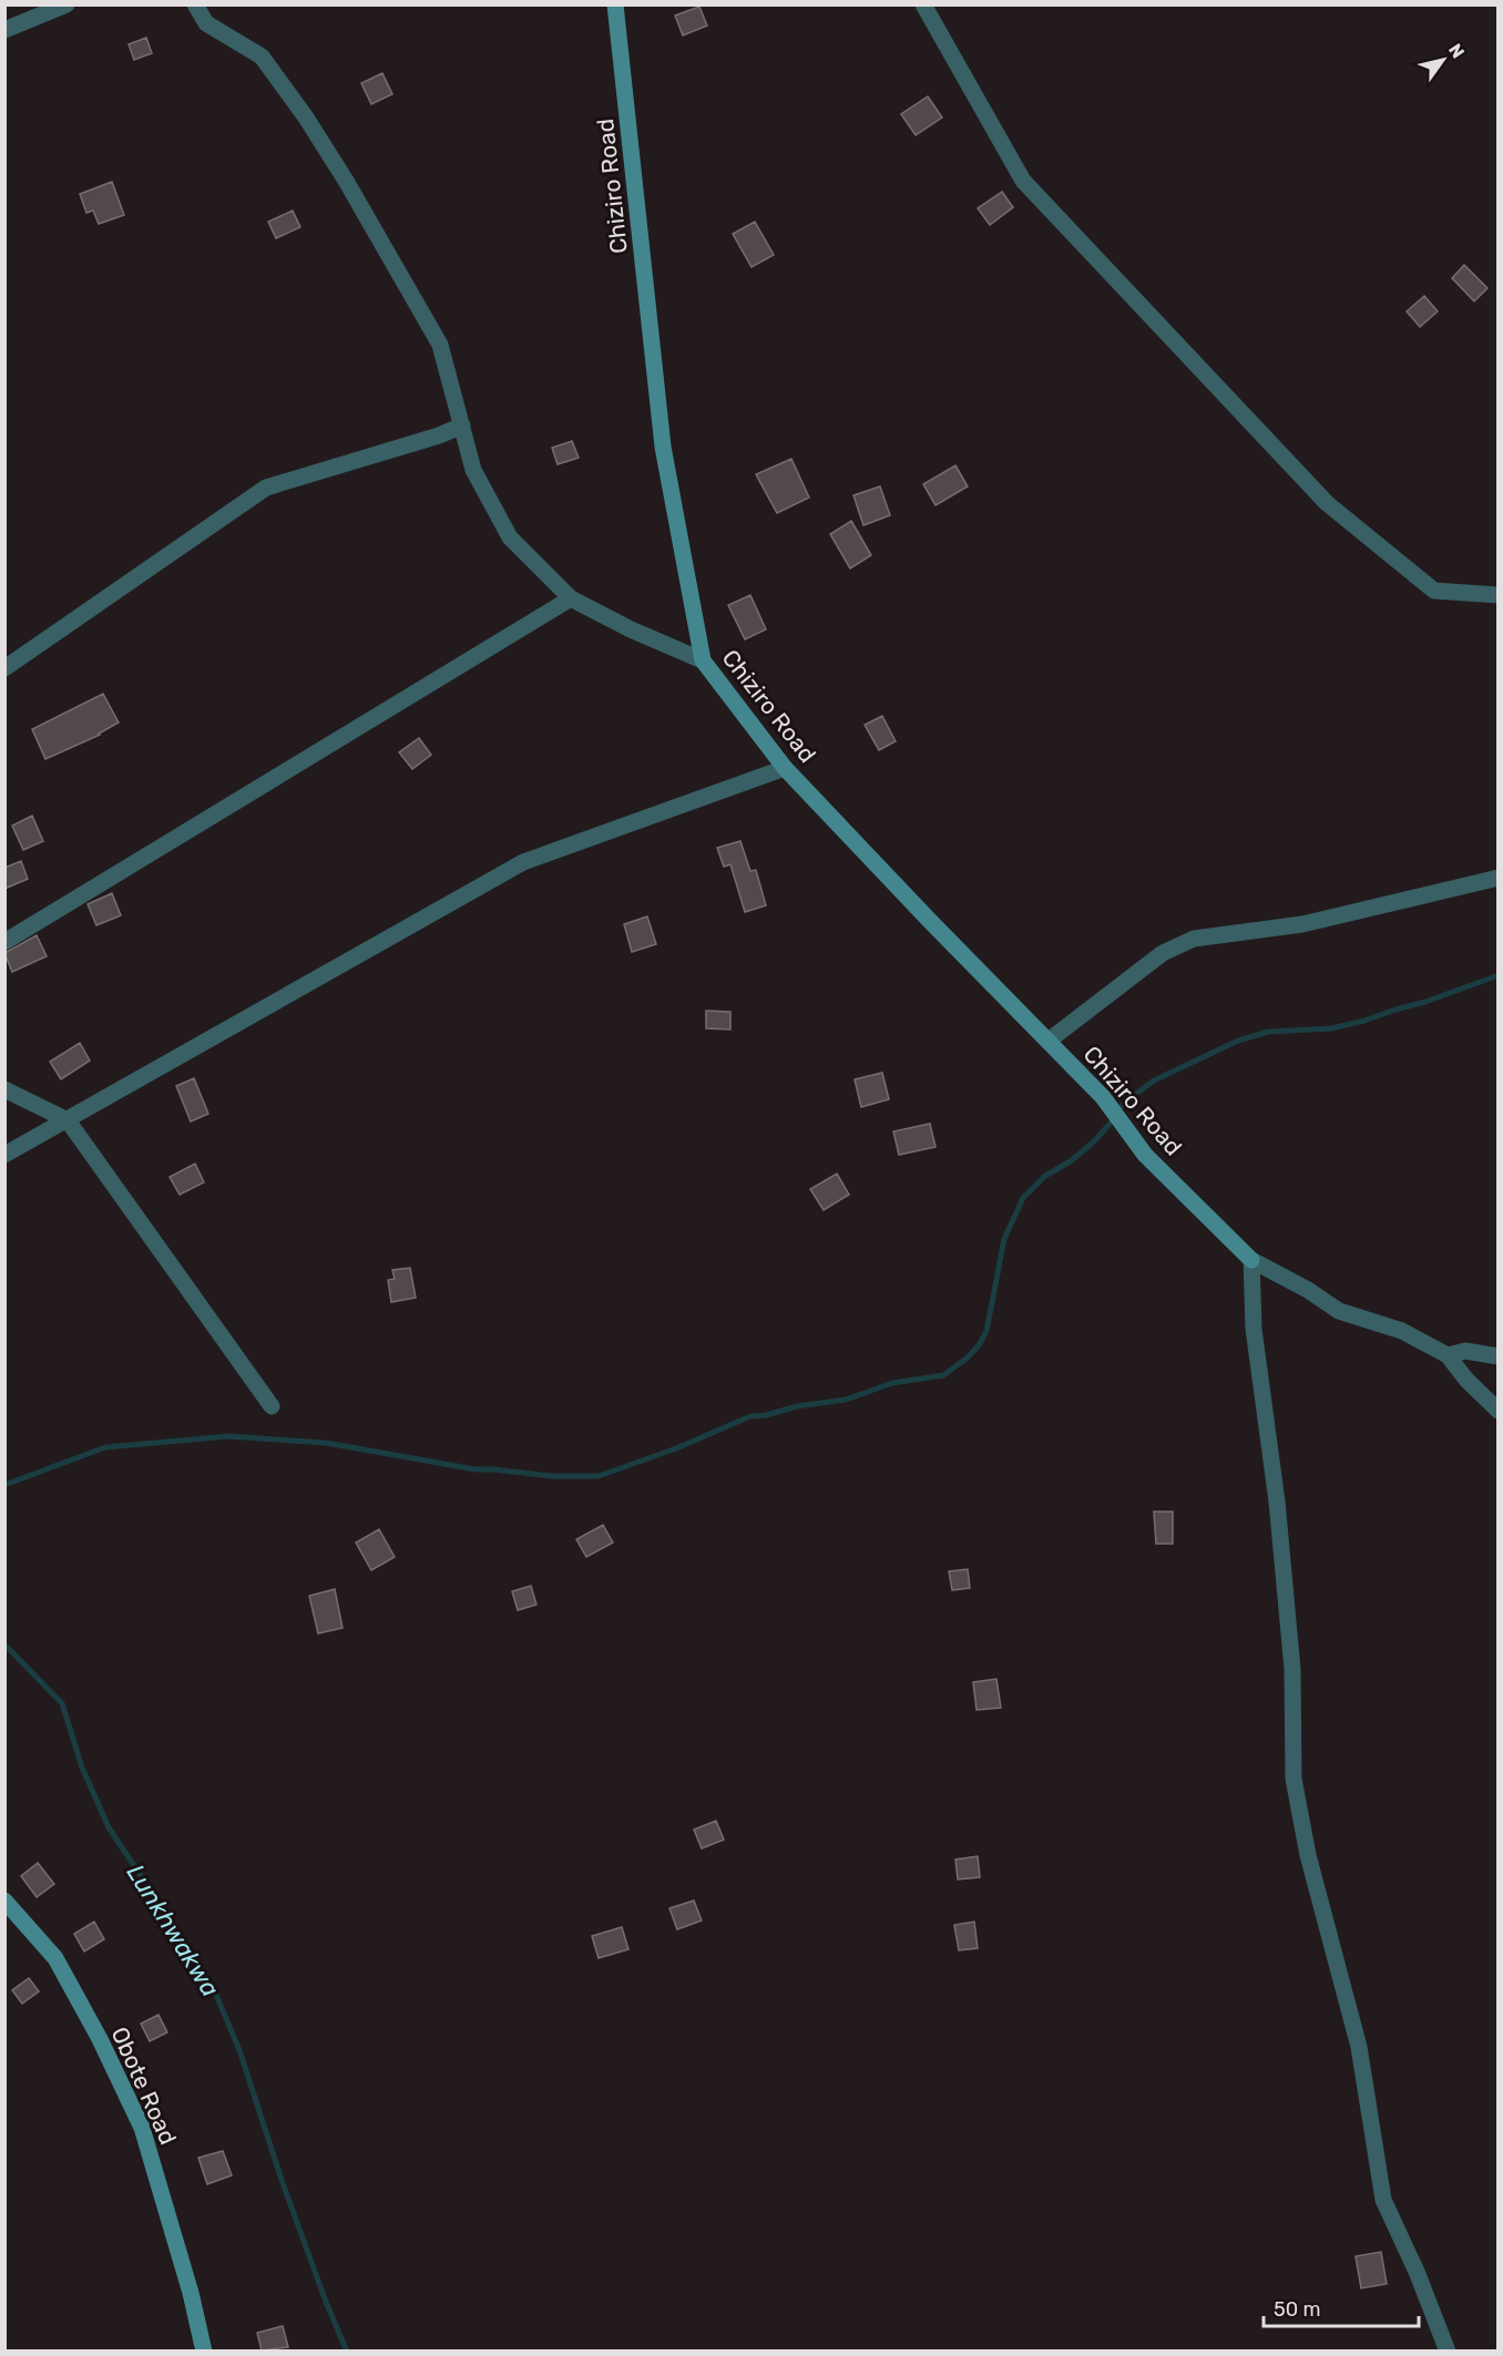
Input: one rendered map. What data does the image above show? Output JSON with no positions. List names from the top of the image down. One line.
{"streets":{"street":["Chiziro Road","Obote Road"]},"water":["Lunkhwakwa"],"scale_bar":"50 m","north":"top right"}
